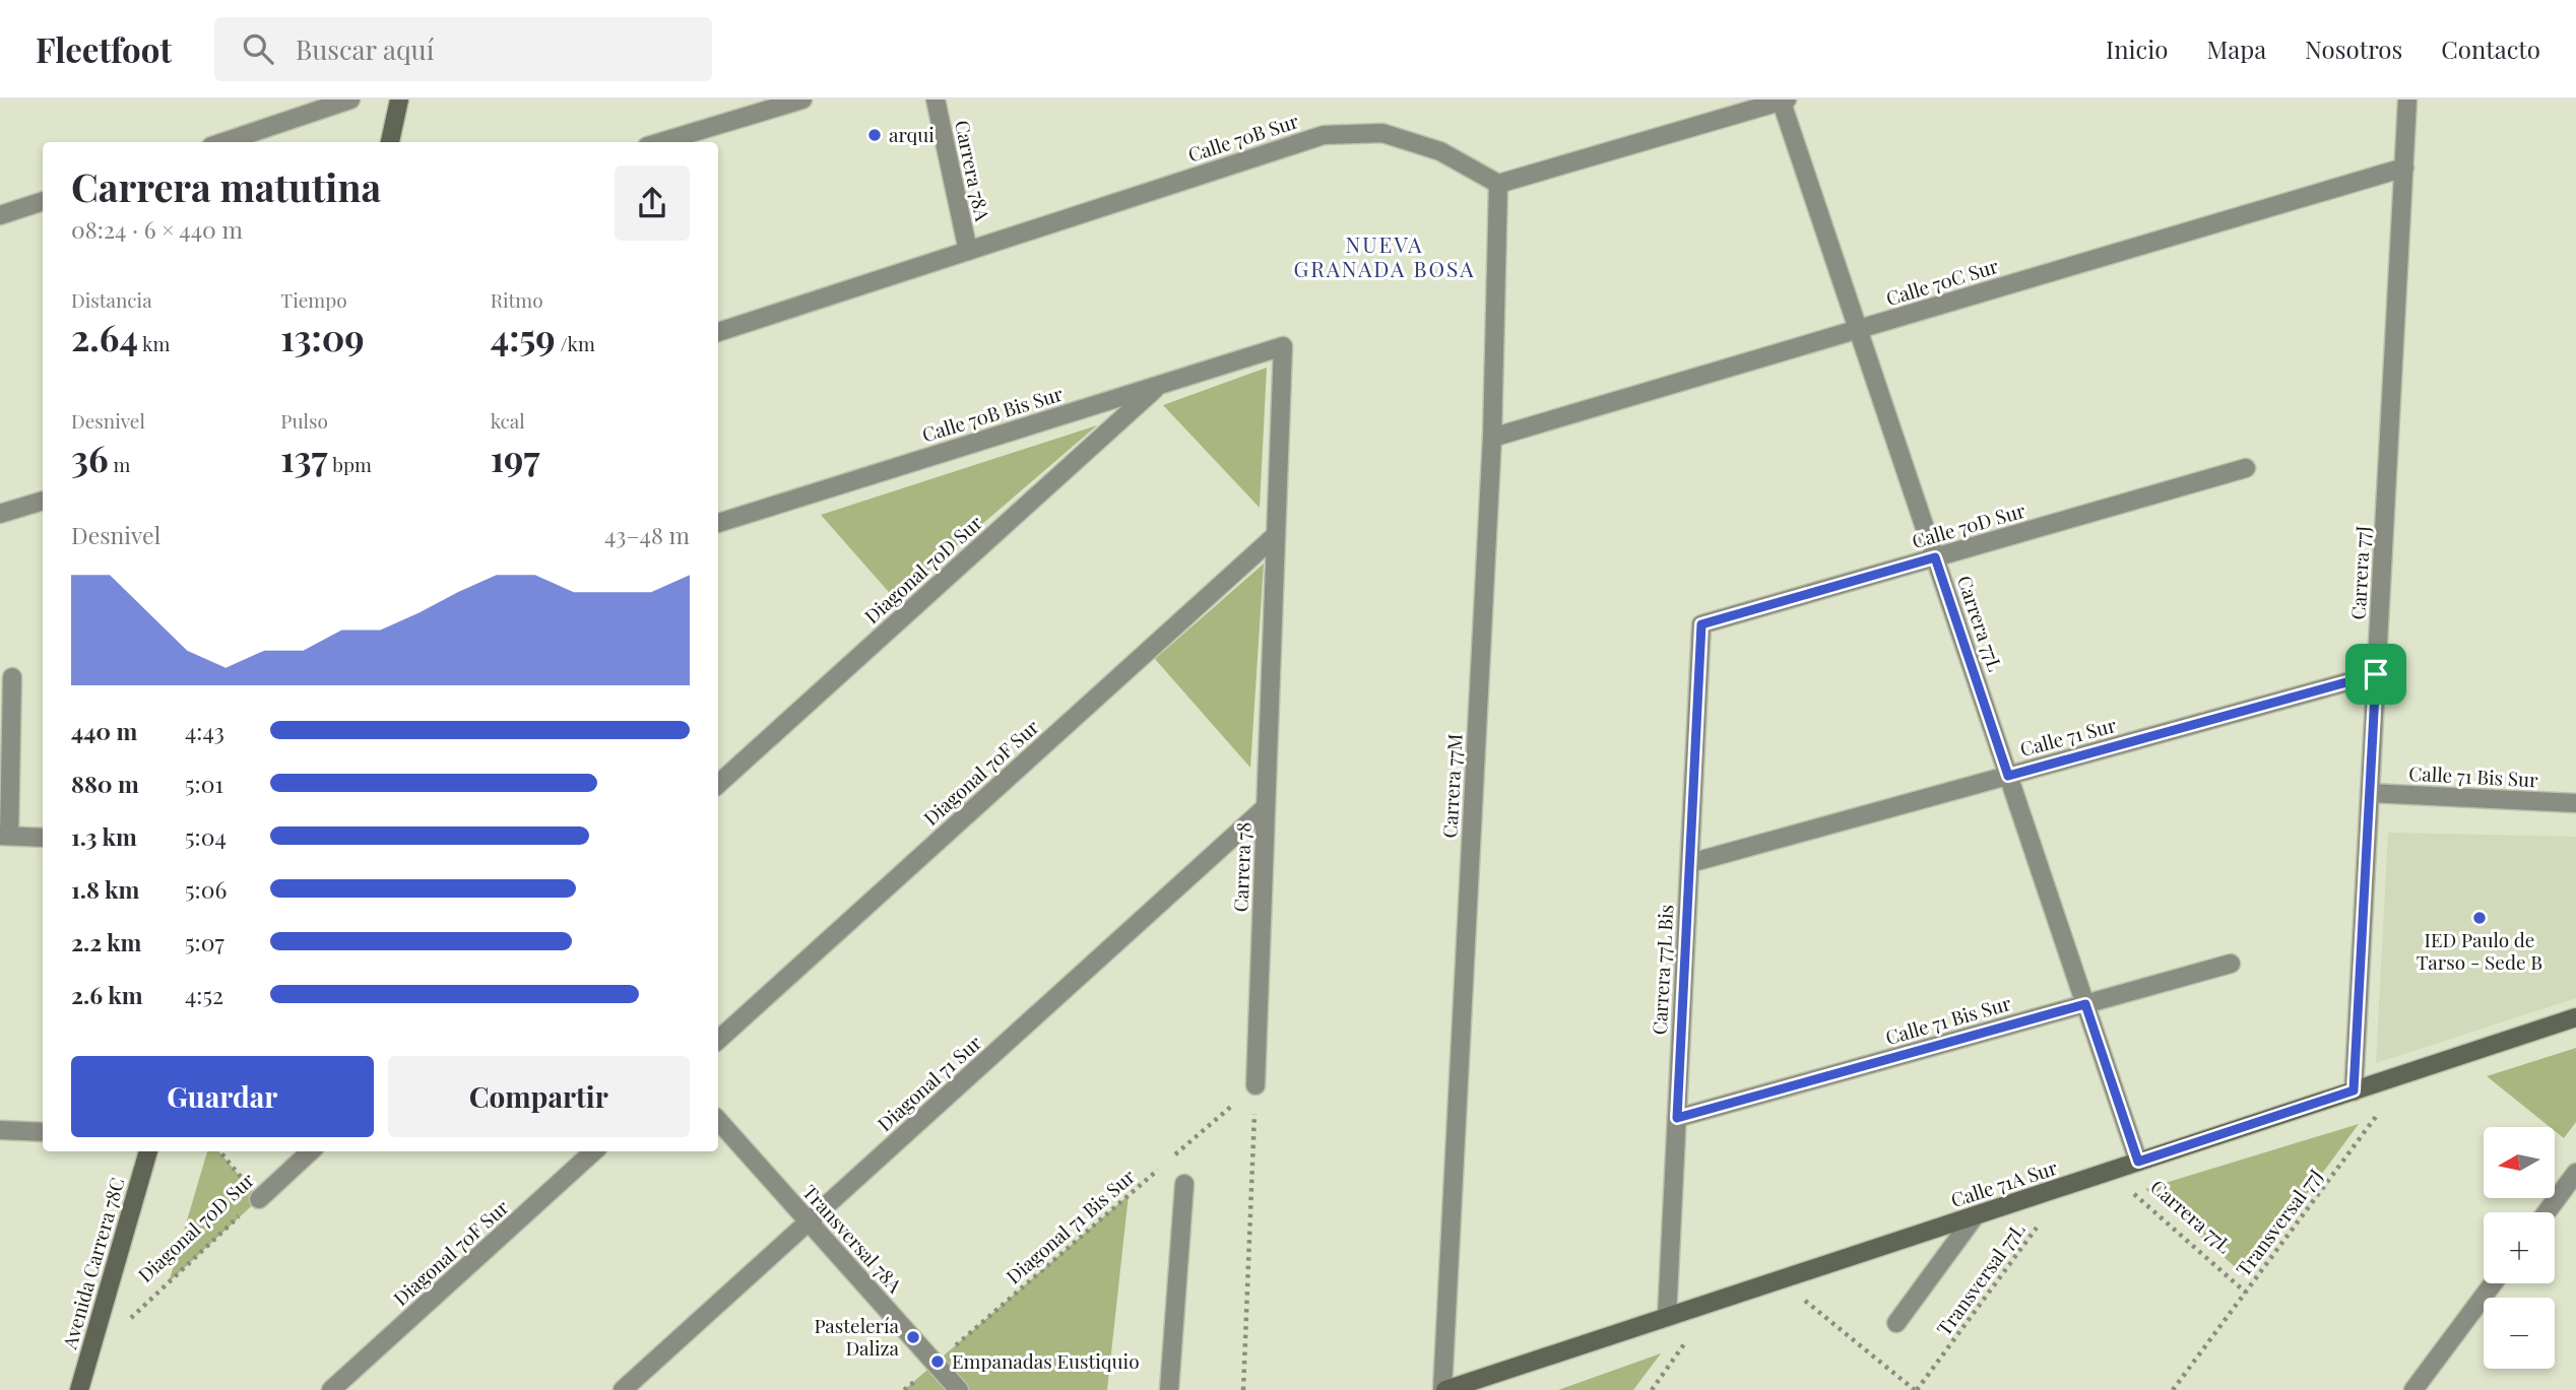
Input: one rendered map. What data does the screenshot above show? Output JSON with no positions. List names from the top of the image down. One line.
{"streets":{"street":["Calle 70B Sur","Carrera 78A","Calle 70C Sur","Calle 70B Bis Sur","Calle 70D Sur","Diagonal 70D Sur","Carrera 77J","Carrera 77L","Calle 71 Sur","Diagonal 70F Sur","Calle 71 Bis Sur","Carrera 77M","Carrera 78","Carrera 77L Bis","Diagonal 71 Sur","Calle 71A Sur","Transversal 78A","Avenida Carrera 78C"],"path":["Transversal 77J","Diagonal 71 Bis Sur","Transversal 77L"]},"crossings":[["Calle 70B Sur","Carrera 78A"],["Calle 70B Sur","Carrera 77M"],["Calle 70C Sur","Carrera 77J"],["Calle 70C Sur","Carrera 77L"],["Calle 70C Sur","Carrera 77M"],["Calle 70B Bis Sur","Diagonal 70D Sur"],["Calle 70B Bis Sur","Carrera 78"],["Calle 70D Sur","Carrera 77L"],["Calle 70D Sur","Carrera 77L Bis"],["Carrera 77J","Calle 71 Sur"],["Carrera 77J","Calle 71 Bis Sur"],["Carrera 77J","Calle 71A Sur"],["Carrera 77L","Calle 71 Sur"],["Carrera 77L","Calle 71 Bis Sur"],["Carrera 77L","Calle 71A Sur"],["Carrera 77L","Transversal 77J"],["Calle 71 Sur","Carrera 77L Bis"],["Diagonal 70F Sur","Carrera 78"],["Calle 71 Bis Sur","Carrera 77L Bis"],["Carrera 77M","Calle 71A Sur"],["Carrera 78","Diagonal 71 Sur"],["Carrera 77L Bis","Calle 71A Sur"],["Diagonal 71 Sur","Transversal 78A"],["Calle 71A Sur","Transversal 77J"],["Diagonal 71 Bis Sur","Transversal 78A"]],"districts":["NUEVA GRANADA BOSA"],"places":["arqui","IED Paulo de Tarso - Sede B","Pastelería Daliza","Empanadas Eustiquio"],"north":"left","page":{"header":"Fleetfoot","search":"Buscar aquí","nav":["Inicio","Mapa","Nosotros","Contacto"],"heading":["Carrera matutina","08:24 · 6 × 440 m"],"stats":[["Distancia","2.64 km"],["Tiempo","13:09"],["Ritmo","4:59 /km"],["Desnivel","36 m"],["Pulso","137 bpm"],["kcal","197"]],"chart":["Desnivel","43–48 m"],"list":[{"name":"440 m","note":"4:43"},{"name":"880 m","note":"5:01"},{"name":"1.3 km","note":"5:04"},{"name":"1.8 km","note":"5:06"},{"name":"2.2 km","note":"5:07"},{"name":"2.6 km","note":"4:52"}],"buttons":["Guardar","Compartir"],"map_buttons":["+","−"]}}
